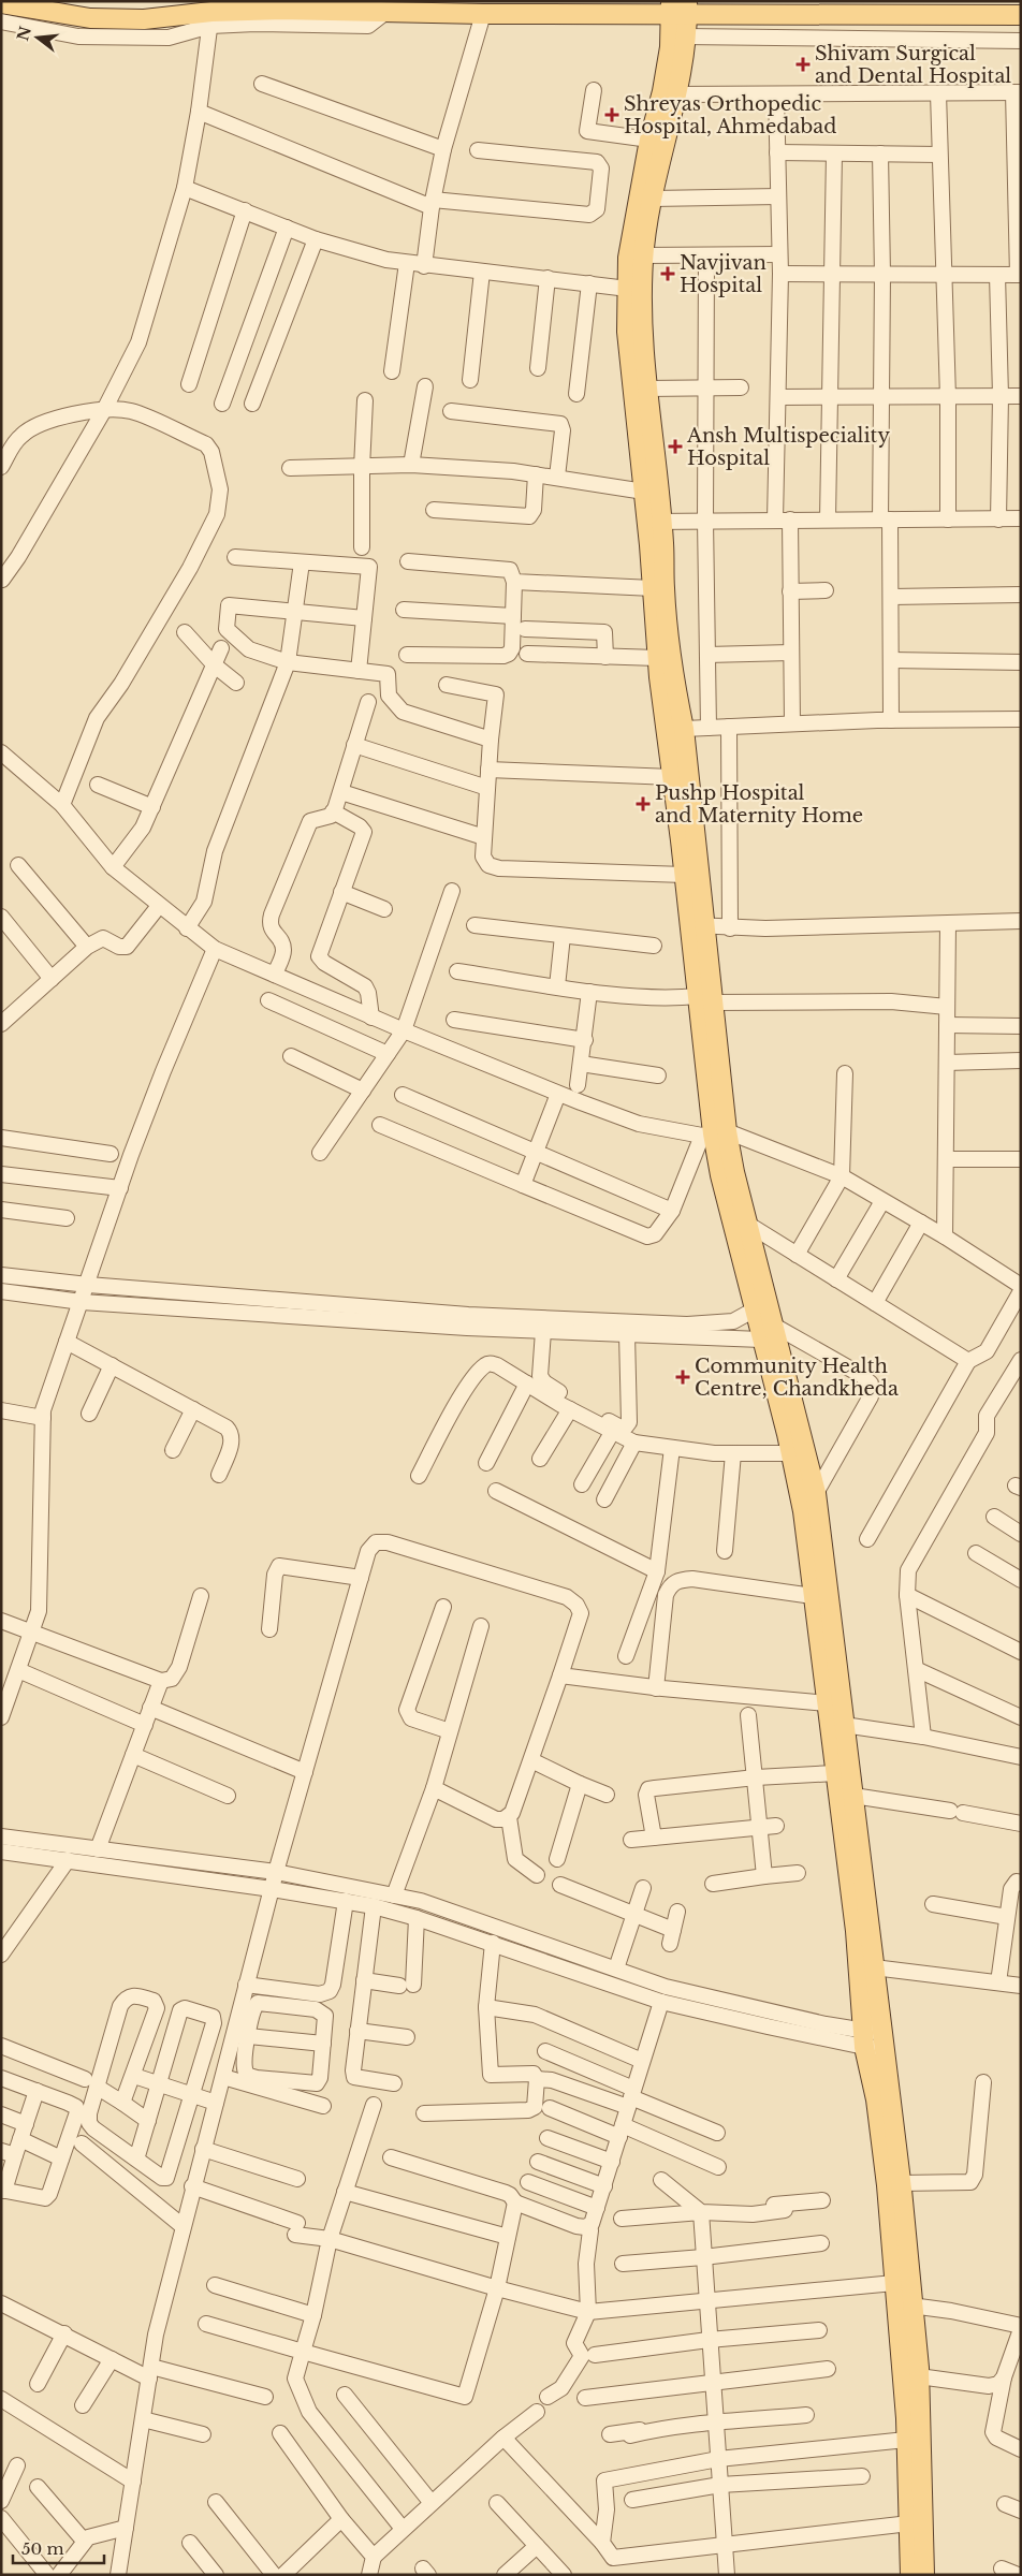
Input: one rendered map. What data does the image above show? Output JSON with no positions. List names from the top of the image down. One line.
{"places":{"health":["Shivam Surgical and Dental Hospital","Shreyas Orthopedic Hospital, Ahmedabad","Navjivan Hospital","Ansh Multispeciality Hospital","Pushp Hospital and Maternity Home","Community Health Centre, Chandkheda"]},"scale_bar":"50 m","north":"left"}
